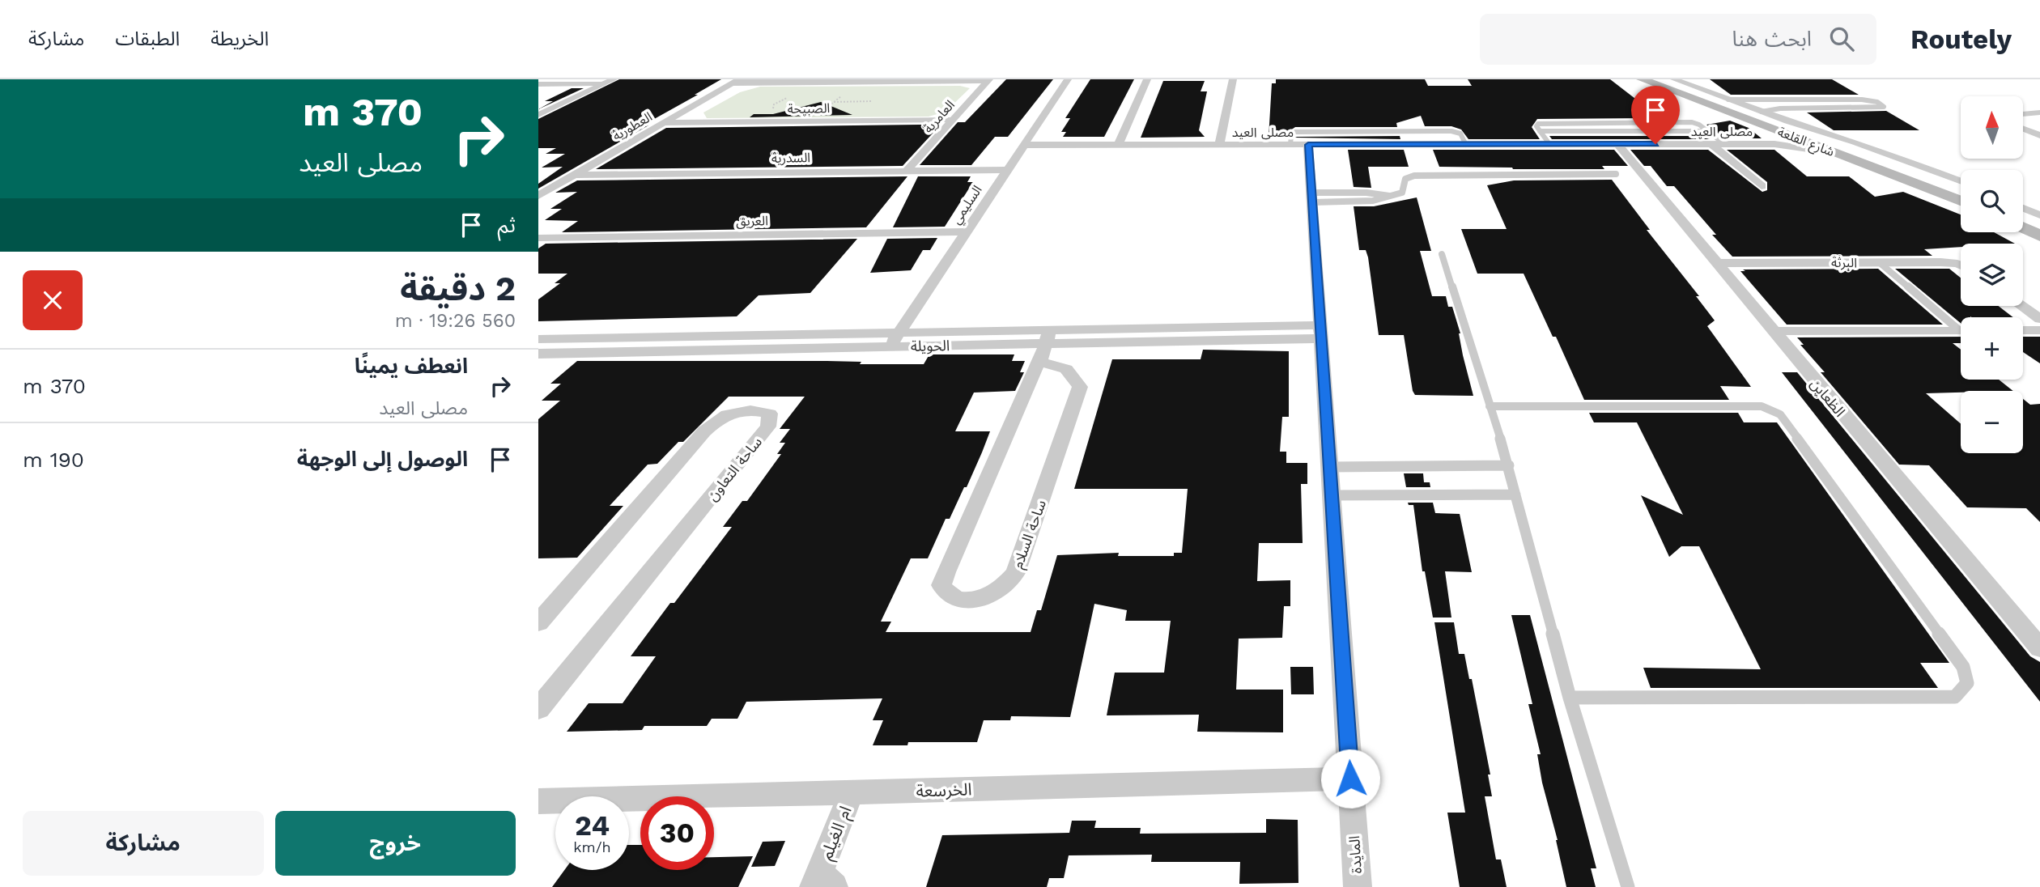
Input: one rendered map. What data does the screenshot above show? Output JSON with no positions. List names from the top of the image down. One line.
{"streets":{"main road":["شارع القلعة"],"street":["الصبيحة","العامرية","العطورية","مصلى العيد","السدرية","السليمي","العريق","البرثة","الحويلة","الظعاين","ساحة التعاون","ساحة السلام","الخرسعة","ام الغيلم","المايدة"]},"crossings":[["الصبيحة","العامرية"],["الصبيحة","العطورية"],["العامرية","السدرية"],["العطورية","السدرية"],["مصلى العيد","شارع القلعة"],["مصلى العيد","السليمي"],["مصلى العيد","الظعاين"],["مصلى العيد","المايدة"],["السدرية","السليمي"],["السليمي","العريق"],["السليمي","الحويلة"],["البرثة","الظعاين"],["الحويلة","ساحة السلام"],["الحويلة","المايدة"],["الخرسعة","ام الغيلم"],["الخرسعة","المايدة"]],"north":"top","page":{"header":"Routely","search":"ابحث هنا","nav":["الخريطة","الطبقات","مشاركة"],"turn":["370 m","مصلى العيد"],"map_buttons":["+","−"],"then":"ثم","heading":["2 دقيقة","560 m · 19:26"],"list":[{"name":"انعطف يمينًا","note":"مصلى العيد","value":"370 m"},{"name":"الوصول إلى الوجهة","value":"190 m"}],"speed":"24 km/h","limit":"30","buttons":["خروج","مشاركة"]}}
